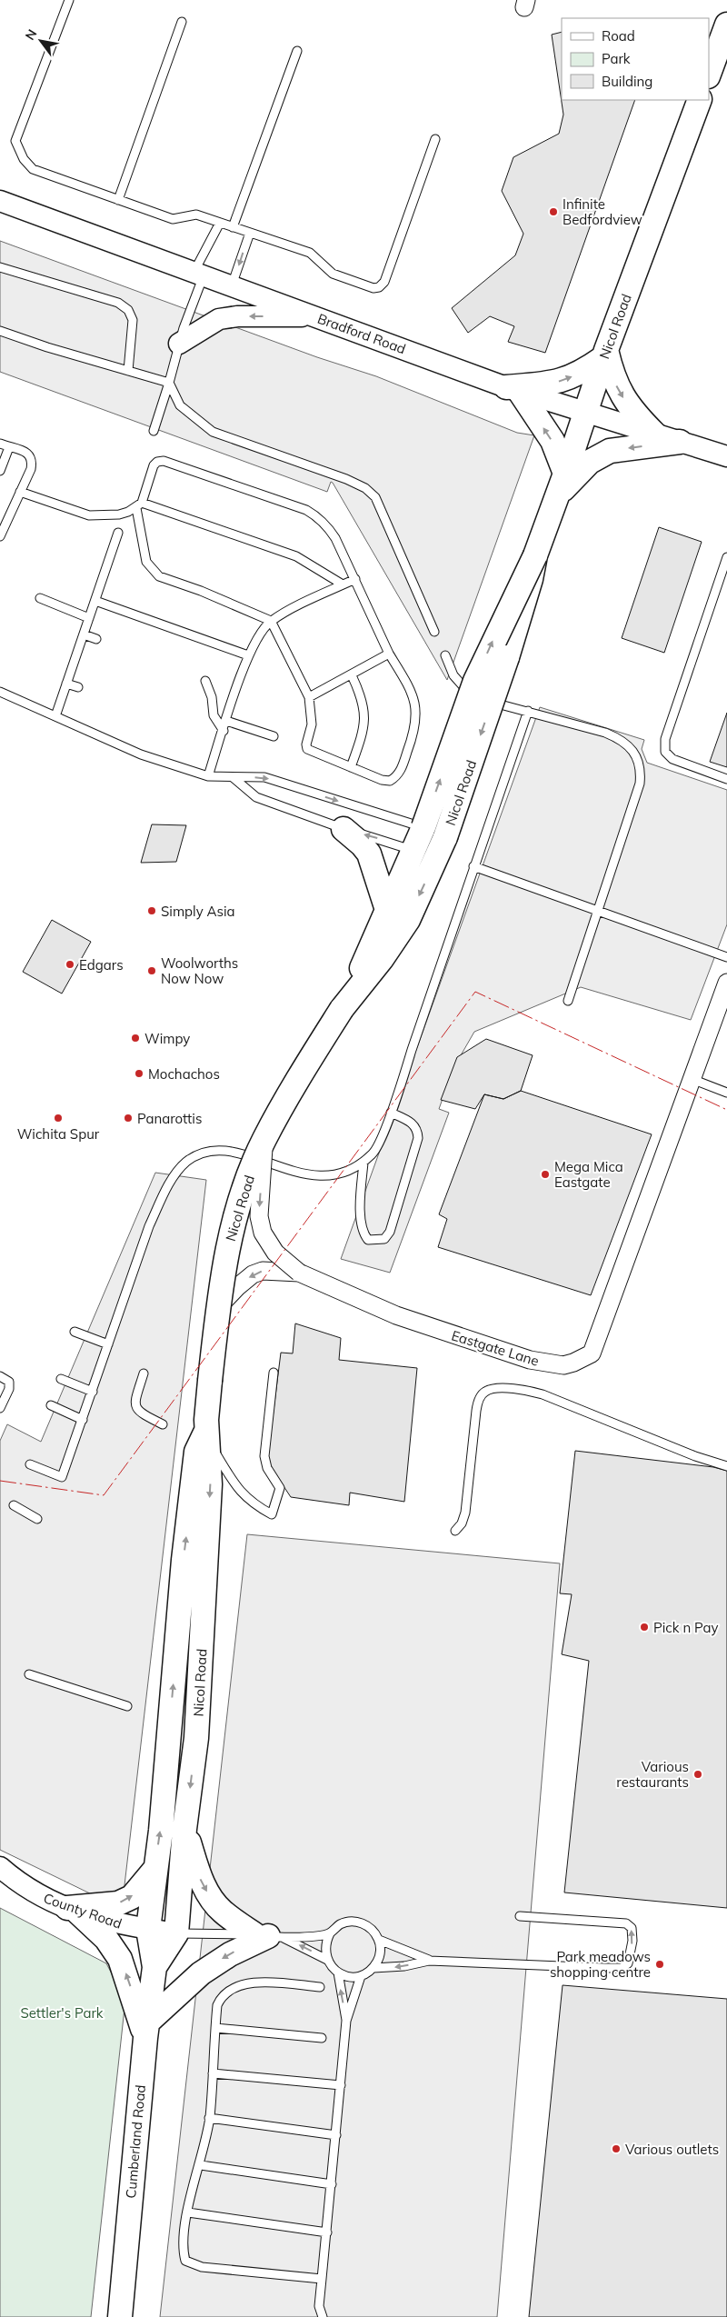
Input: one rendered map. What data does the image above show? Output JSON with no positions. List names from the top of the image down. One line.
{"streets":{"main road":["Nicol Road","Cumberland Road"],"street":["Bradford Road","Eastgate Lane","County Road"]},"crossings":[["Nicol Road","Bradford Road"],["Nicol Road","Eastgate Lane"],["Nicol Road","County Road"],["Nicol Road","Cumberland Road"],["County Road","Cumberland Road"]],"parks":["Settler's Park"],"places":["Infinite Bedfordview","Simply Asia","Edgars","Woolworths Now Now","Wimpy","Mochachos","Wichita Spur","Panarottis","Mega Mica Eastgate","Pick n Pay","Various restaurants","Park meadows shopping centre","Various outlets"],"legend":["Road","Park","Building"],"north":"top left"}
